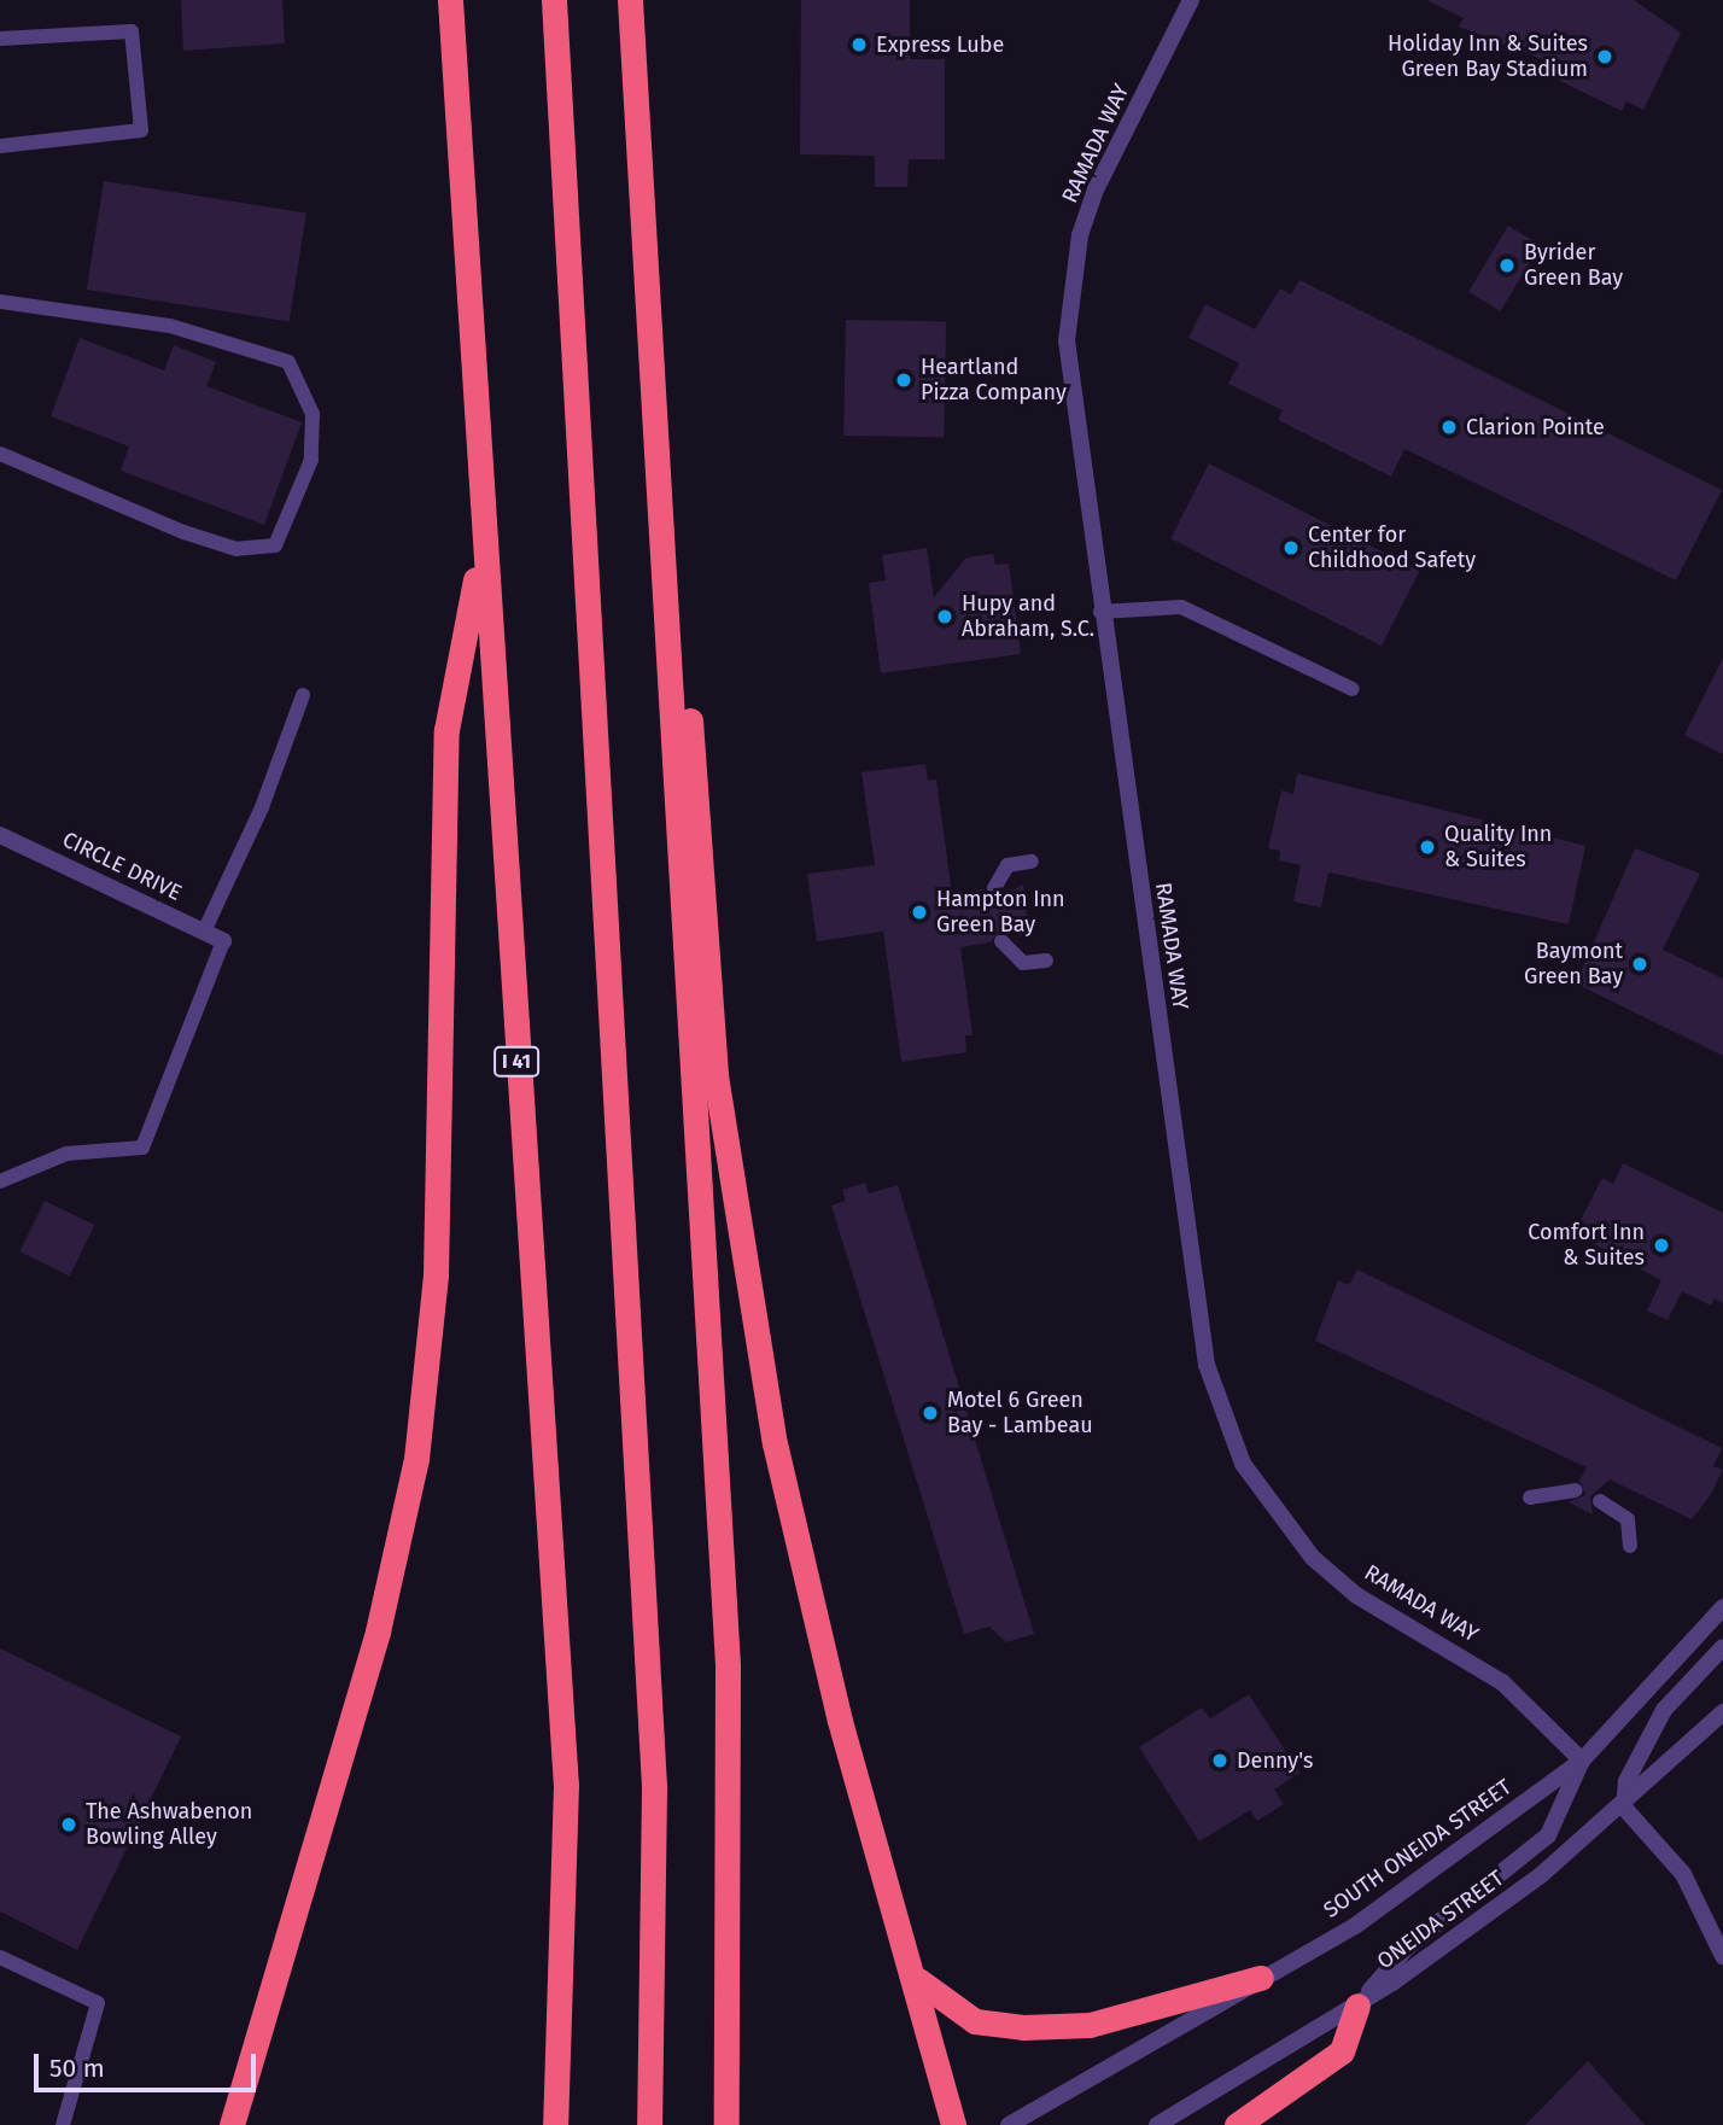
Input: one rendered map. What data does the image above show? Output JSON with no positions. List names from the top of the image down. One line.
{"streets":{"highway":["I 41"],"street":["RAMADA WAY","CIRCLE DRIVE","SOUTH ONEIDA STREET","ONEIDA STREET"]},"crossings":[["RAMADA WAY","SOUTH ONEIDA STREET"]],"places":["Express Lube","Holiday Inn & Suites Green Bay Stadium","Byrider Green Bay","Heartland Pizza Company","Clarion Pointe","Center for Childhood Safety","Hupy and Abraham, S.C.","Quality Inn & Suites","Hampton Inn Green Bay","Baymont Green Bay","Comfort Inn & Suites","Motel 6 Green Bay - Lambeau","Denny's","The Ashwabenon Bowling Alley"],"scale_bar":"50 m"}
